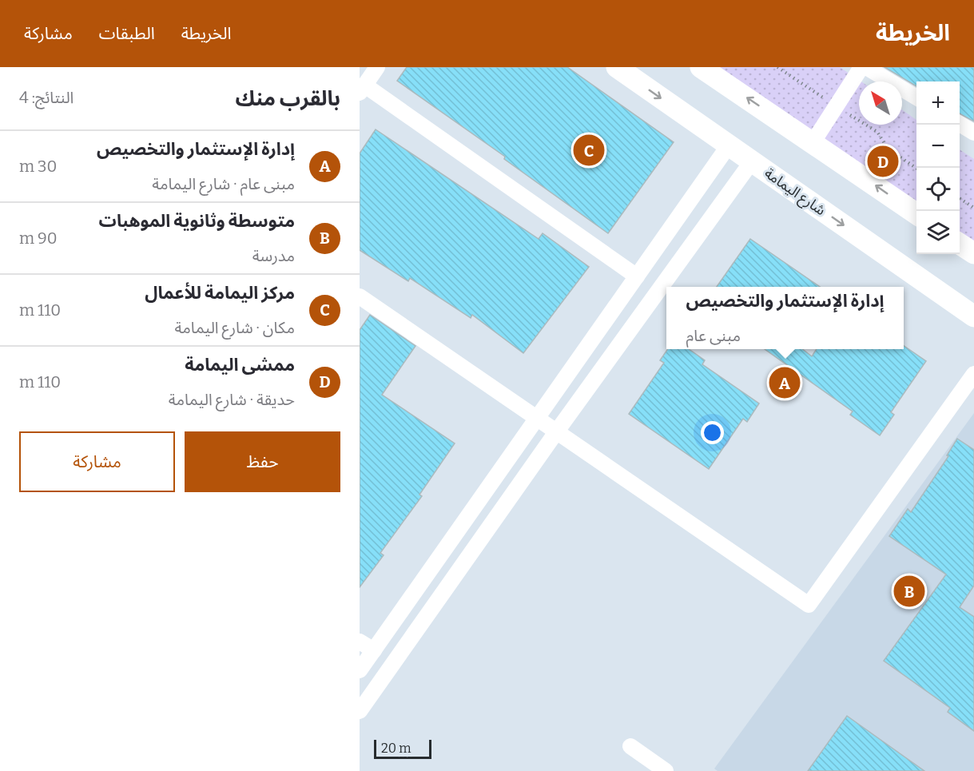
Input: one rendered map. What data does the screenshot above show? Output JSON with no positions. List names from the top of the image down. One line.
{"streets":{"main road":["شارع اليمامة"]},"scale_bar":"20 m","north":"top left","page":{"header":"الخريطة","nav":["الخريطة","الطبقات","مشاركة"],"heading":["بالقرب منك","النتائج: 4"],"map_buttons":["+","−"],"list":[{"mark":"A","name":"إدارة الإستثمار والتخصيص","note":"مبنى عام · شارع اليمامة","value":"30 m"},{"mark":"B","name":"متوسطة وثانوية الموهبات","note":"مدرسة","value":"90 m"},{"mark":"C","name":"مركز اليمامة للأعمال","note":"مكان · شارع اليمامة","value":"110 m"},{"mark":"D","name":"ممشى اليمامة","note":"حديقة · شارع اليمامة","value":"110 m"}],"pins":["C","D","A","B"],"popup":["إدارة الإستثمار والتخصيص","مبنى عام"],"buttons":["حفظ","مشاركة"],"scale":"20 m"}}
